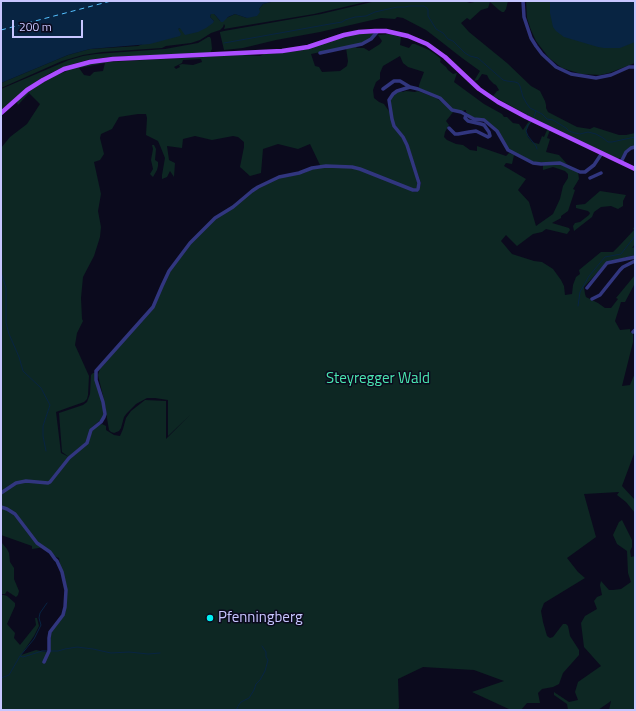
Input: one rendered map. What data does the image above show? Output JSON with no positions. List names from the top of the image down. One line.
{"parks":["Steyregger Wald"],"places":["Pfenningberg"],"scale_bar":"200 m"}
